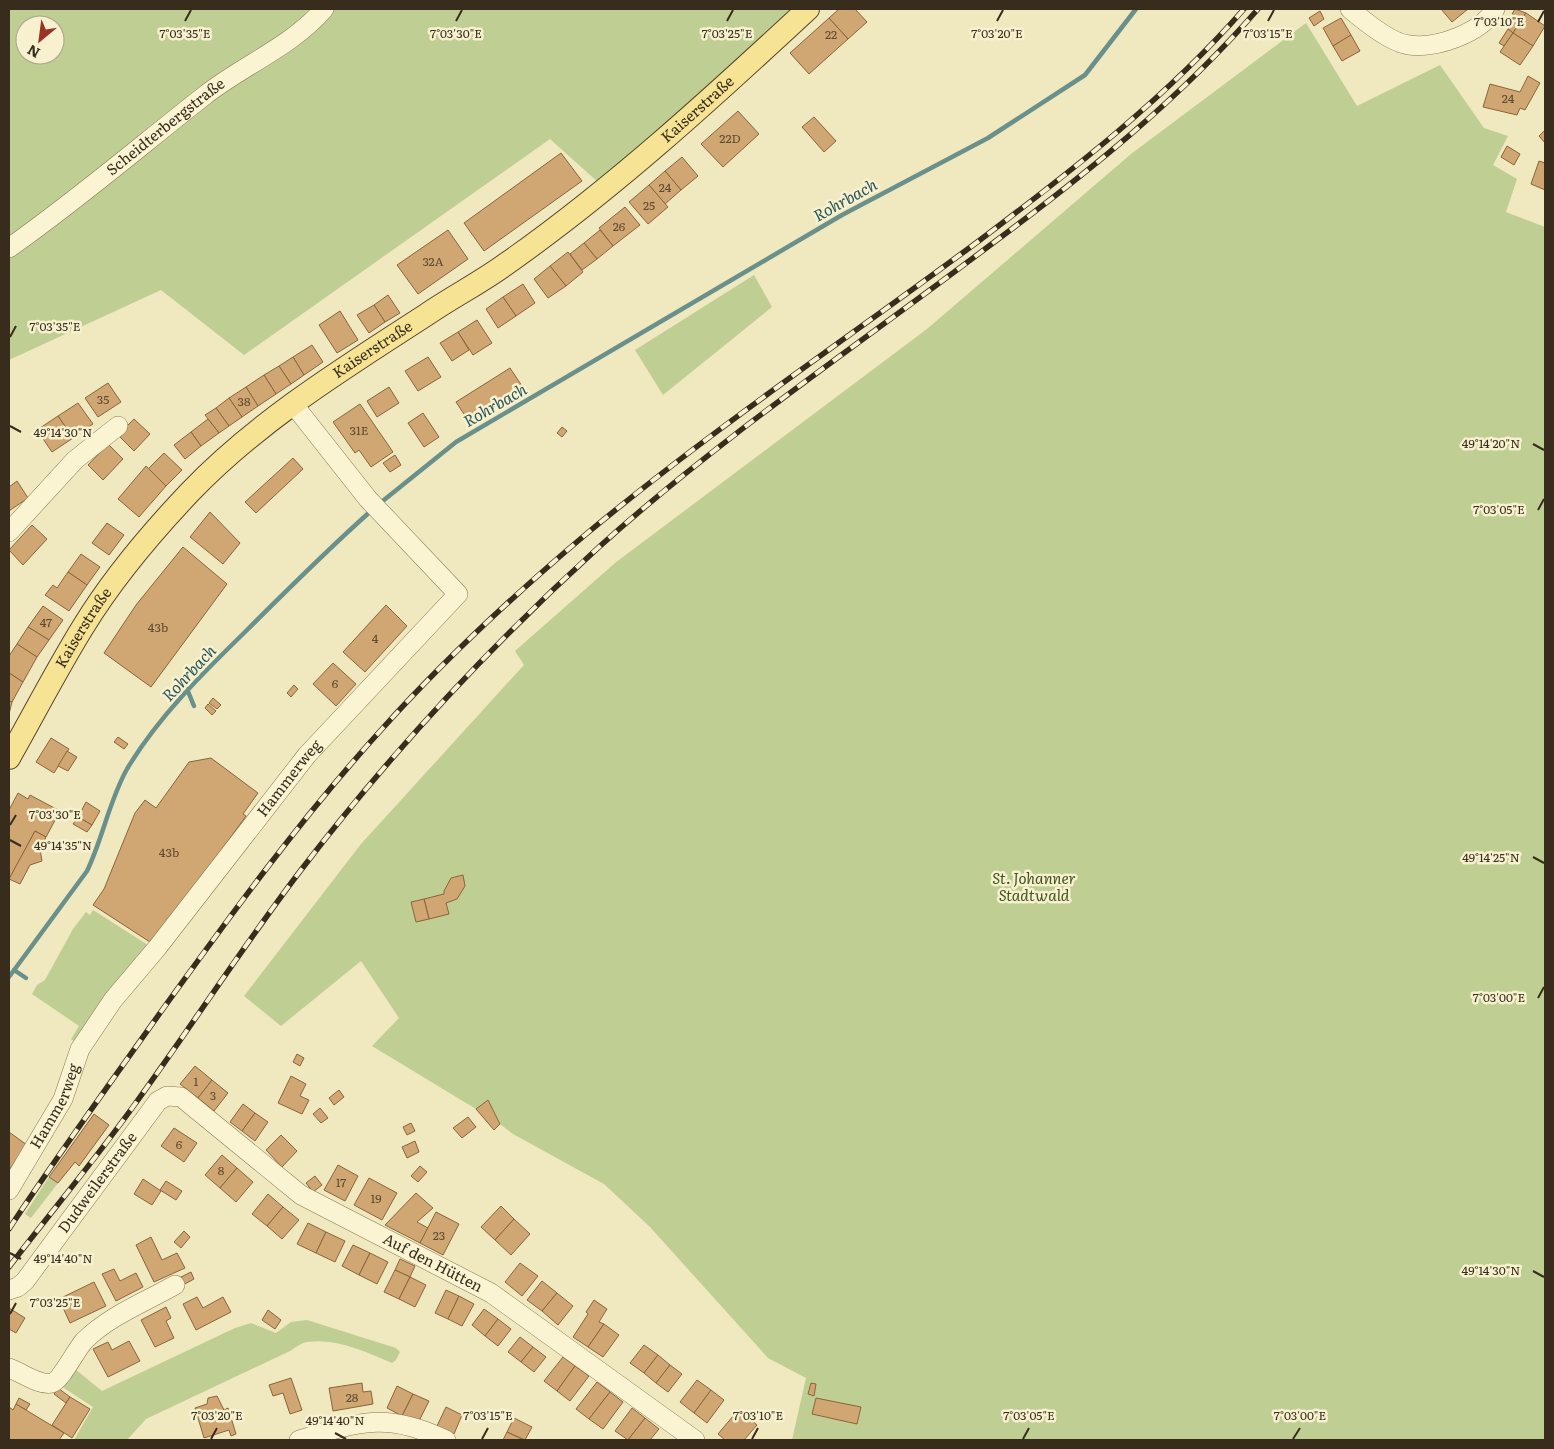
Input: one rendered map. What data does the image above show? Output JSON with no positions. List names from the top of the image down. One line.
{"streets":{"main road":["Kaiserstraße"],"street":["Scheidterbergstraße","Hammerweg","Dudweilerstraße","Auf den Hütten"]},"crossings":[["Kaiserstraße","Hammerweg"],["Dudweilerstraße","Auf den Hütten"]],"water":["Rohrbach"],"parks":["St. Johanner Stadtwald"],"house_numbers":["22","24","22D","24","25","26","32A","35","38","31E","47","43b","4","6","43b","1","3","6","8","17","19","23","28"],"north":"bottom left","coordinates":["7°03'10\"E","7°03'35\"E","7°03'30\"E","7°03'25\"E","7°03'20\"E","7°03'15\"E","49°14'30\"N","49°14'20\"N","7°03'05\"E","49°14'35\"N","49°14'25\"N","7°03'00\"E","49°14'40\"N"]}
